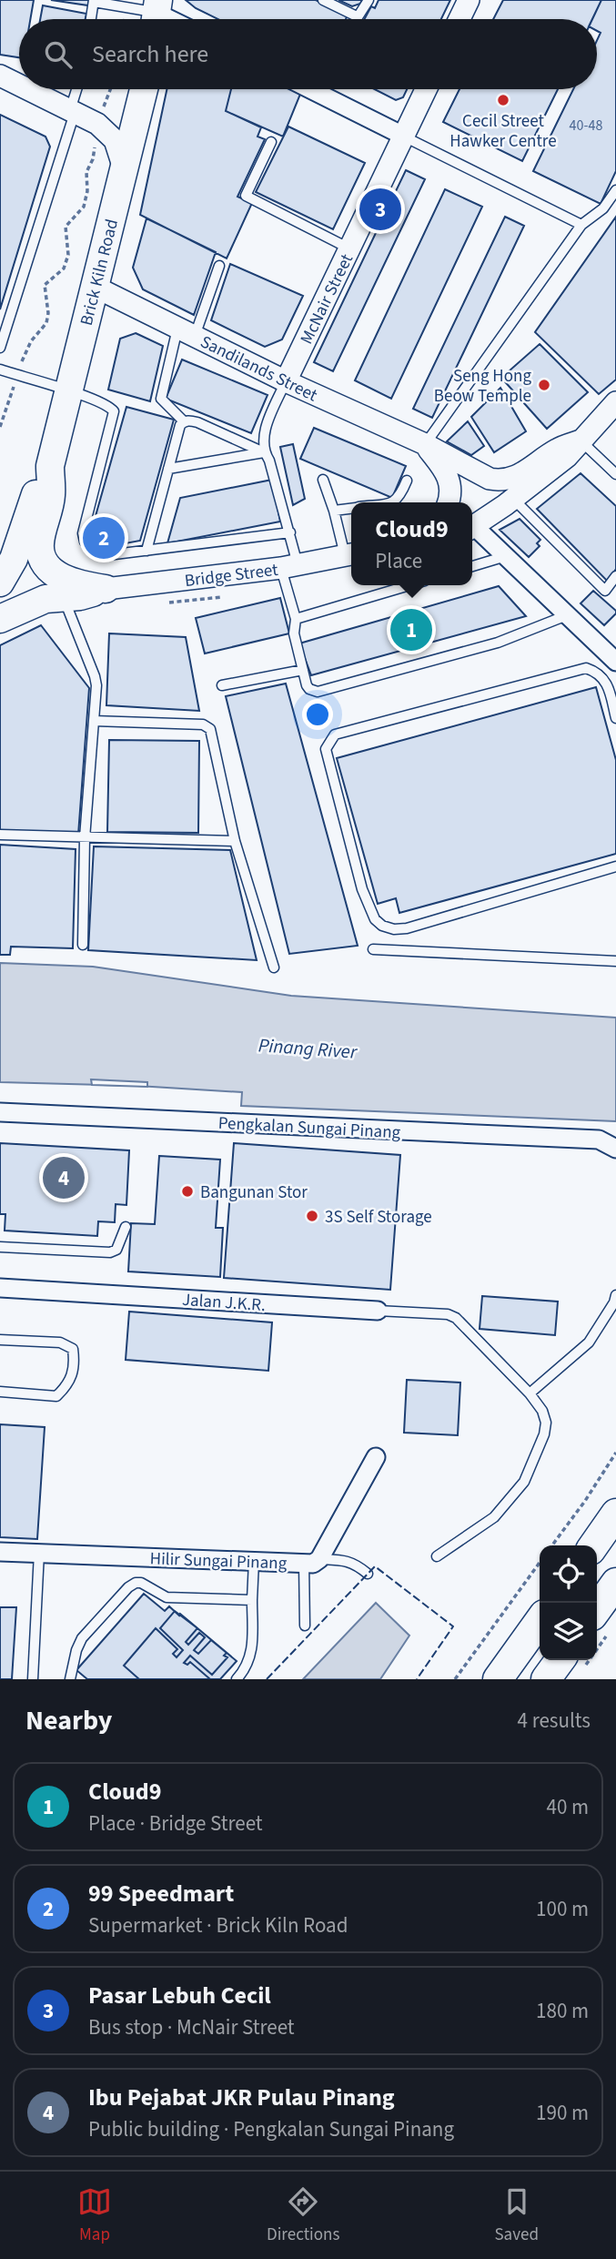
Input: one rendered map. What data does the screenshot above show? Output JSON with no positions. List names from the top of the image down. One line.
{"streets":{"main road":["Brick Kiln Road"],"street":["McNair Street","Sandilands Street","Bridge Street","Pengkalan Sungai Pinang","Jalan J.K.R.","Hilir Sungai Pinang"]},"crossings":[["Brick Kiln Road","Sandilands Street"],["Brick Kiln Road","Bridge Street"],["McNair Street","Sandilands Street"]],"water":["Pinang River"],"places":["Cecil Street Hawker Centre","Seng Hong Beow Temple","Bangunan Stor","3S Self Storage"],"house_numbers":["40-48"],"page":{"search":"Search here","pins":["3","2","1","4"],"popup":["Cloud9","Place"],"heading":["Nearby","4 results"],"list":[{"mark":"1","name":"Cloud9","note":"Place · Bridge Street","value":"40 m"},{"mark":"2","name":"99 Speedmart","note":"Supermarket · Brick Kiln Road","value":"100 m"},{"mark":"3","name":"Pasar Lebuh Cecil","note":"Bus stop · McNair Street","value":"180 m"},{"mark":"4","name":"Ibu Pejabat JKR Pulau Pinang","note":"Public building · Pengkalan Sungai Pinang","value":"190 m"}],"nav":["Map","Directions","Saved"]}}
